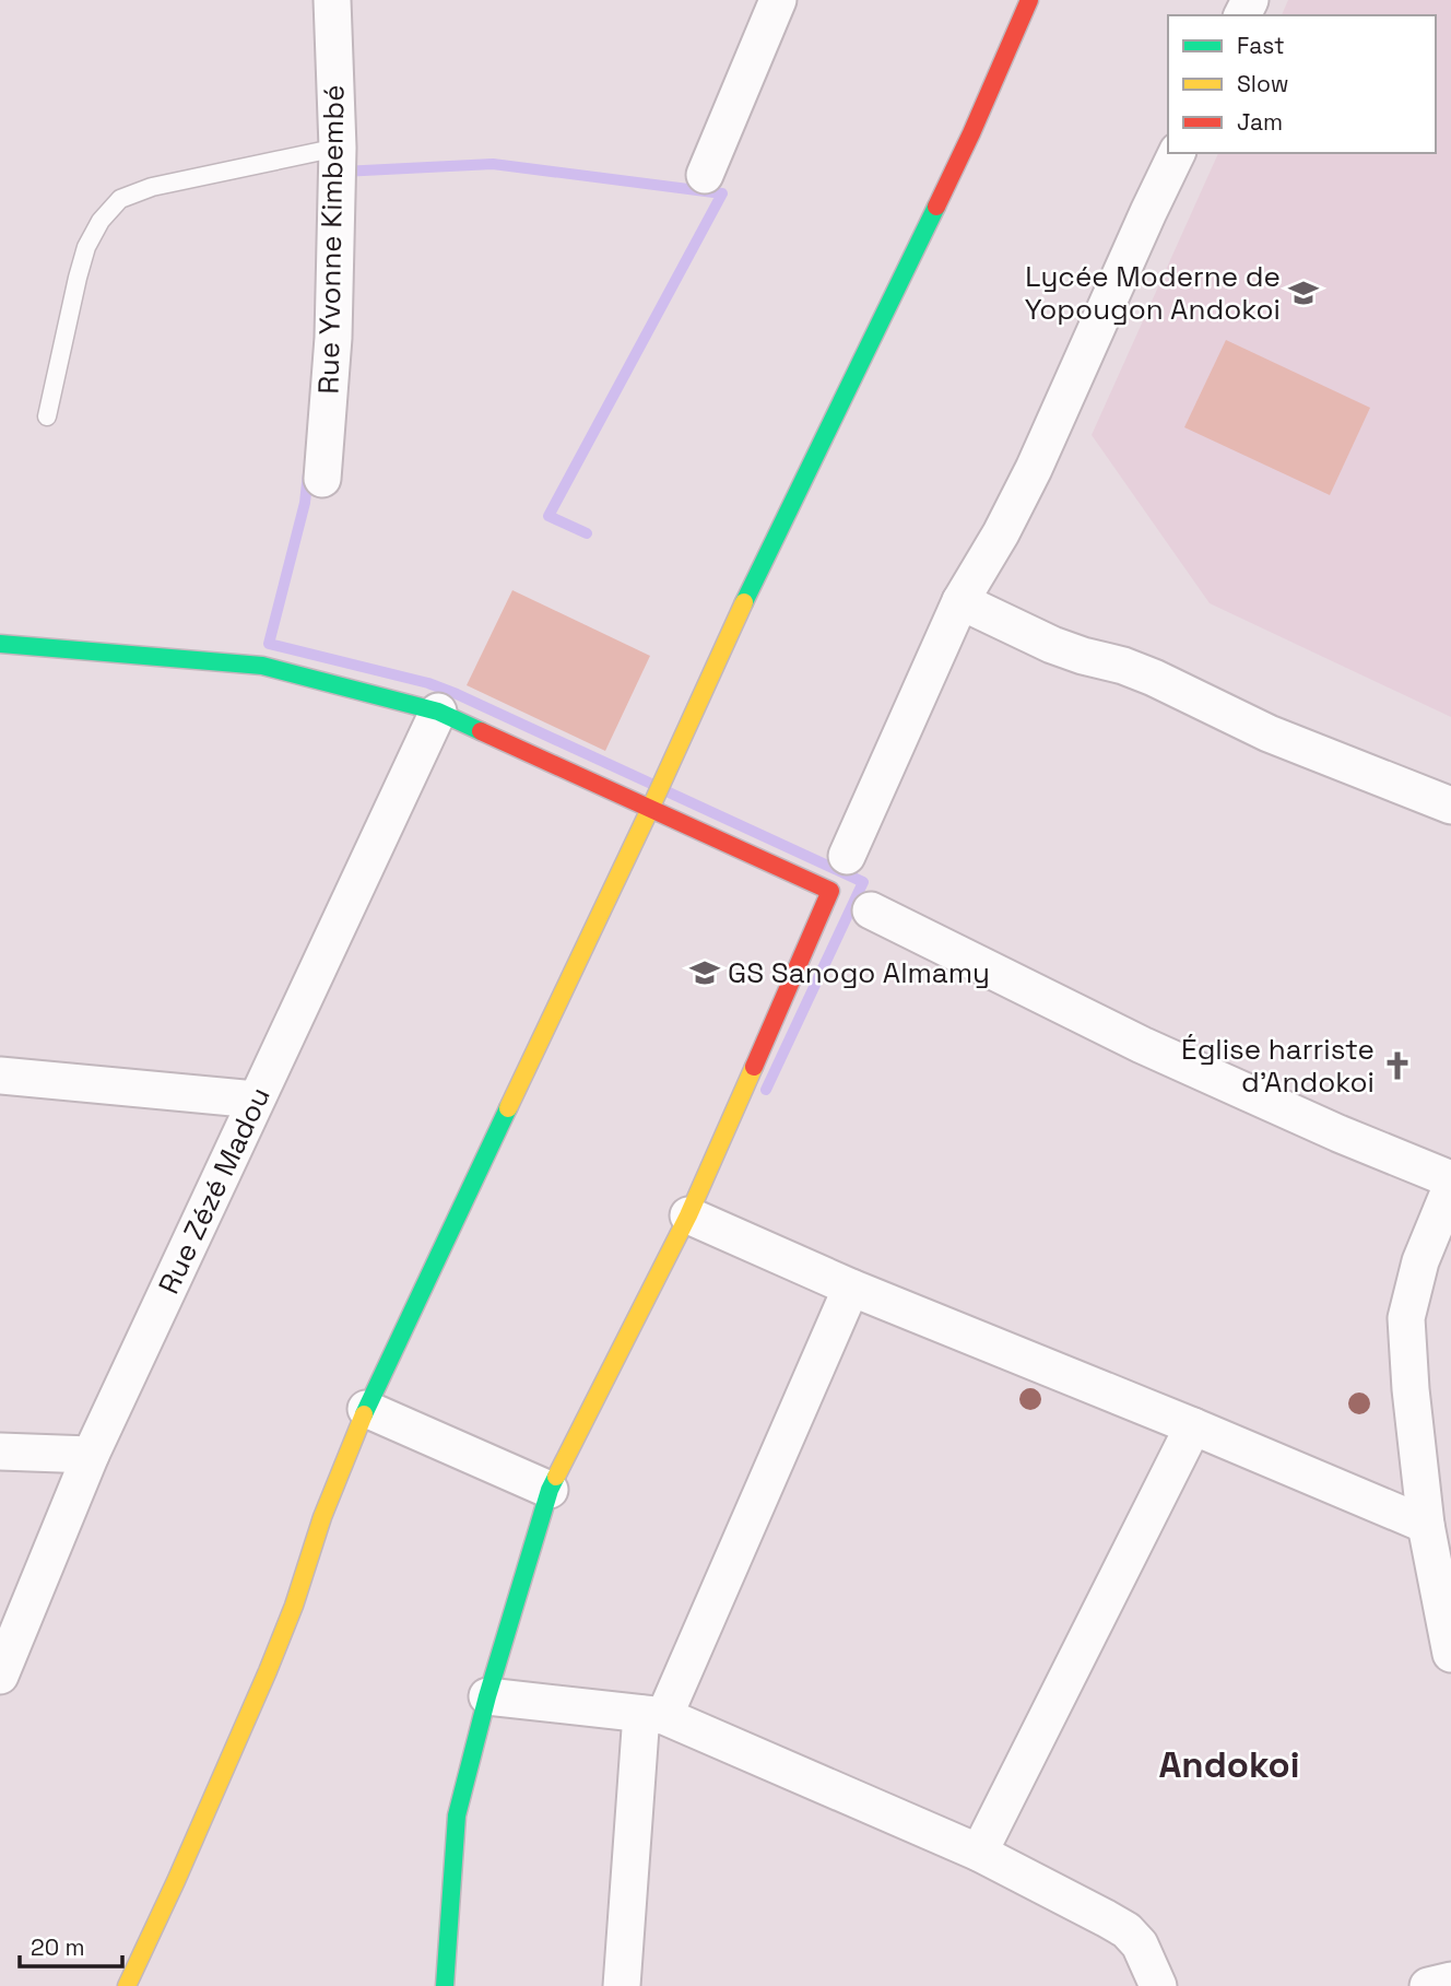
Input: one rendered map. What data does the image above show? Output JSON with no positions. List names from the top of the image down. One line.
{"streets":{"street":["Rue Yvonne Kimbembé","Rue Zézé Madou"]},"districts":["Andokoi"],"places":{"school or university":["Lycée Moderne de Yopougon Andokoi","GS Sanogo Almamy"],"church":["Église harriste d'Andokoi"]},"legend":["Fast","Slow","Jam"],"scale_bar":"20 m"}
